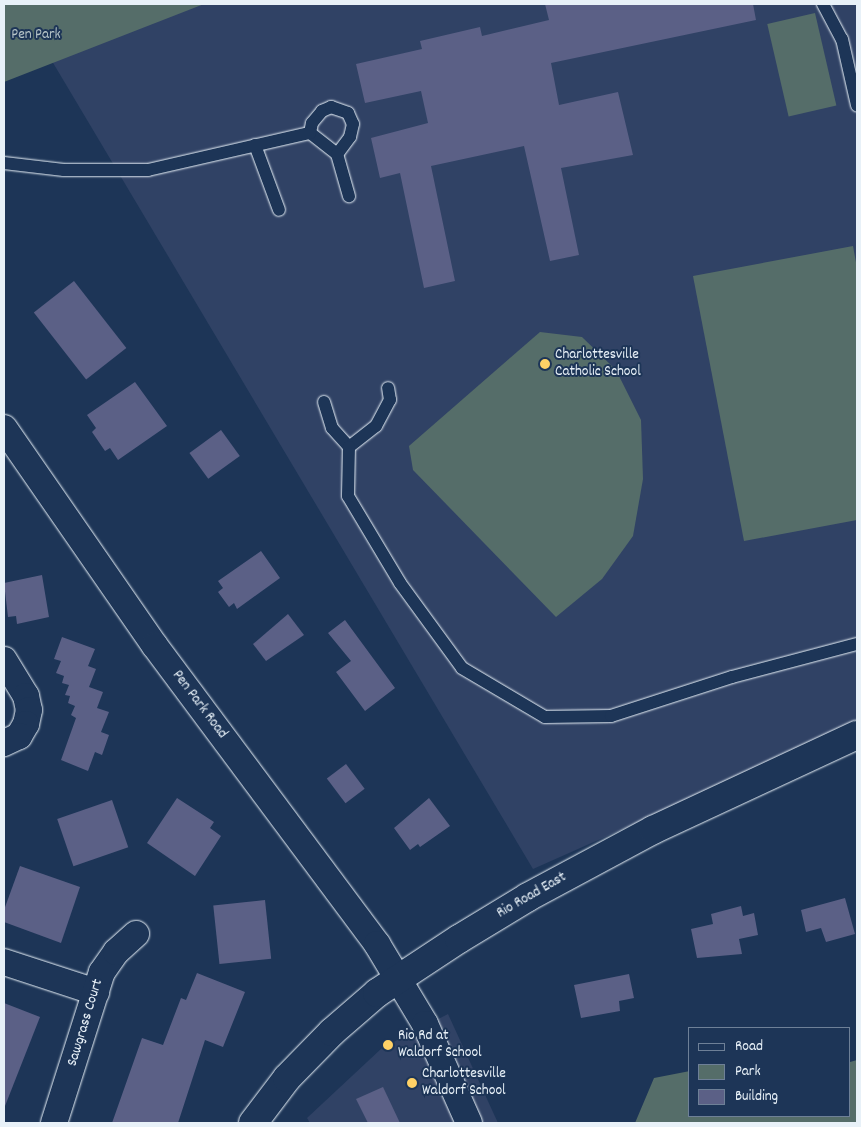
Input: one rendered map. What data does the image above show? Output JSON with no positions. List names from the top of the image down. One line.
{"streets":{"street":["Pen Park Road","Rio Road East","Sawgrass Court"]},"crossings":[["Pen Park Road","Rio Road East"]],"parks":["Pen Park"],"places":["Charlottesville Catholic School","Rio Rd at Waldorf School","Charlottesville Waldorf School"],"legend":["Road","Park","Building"]}
